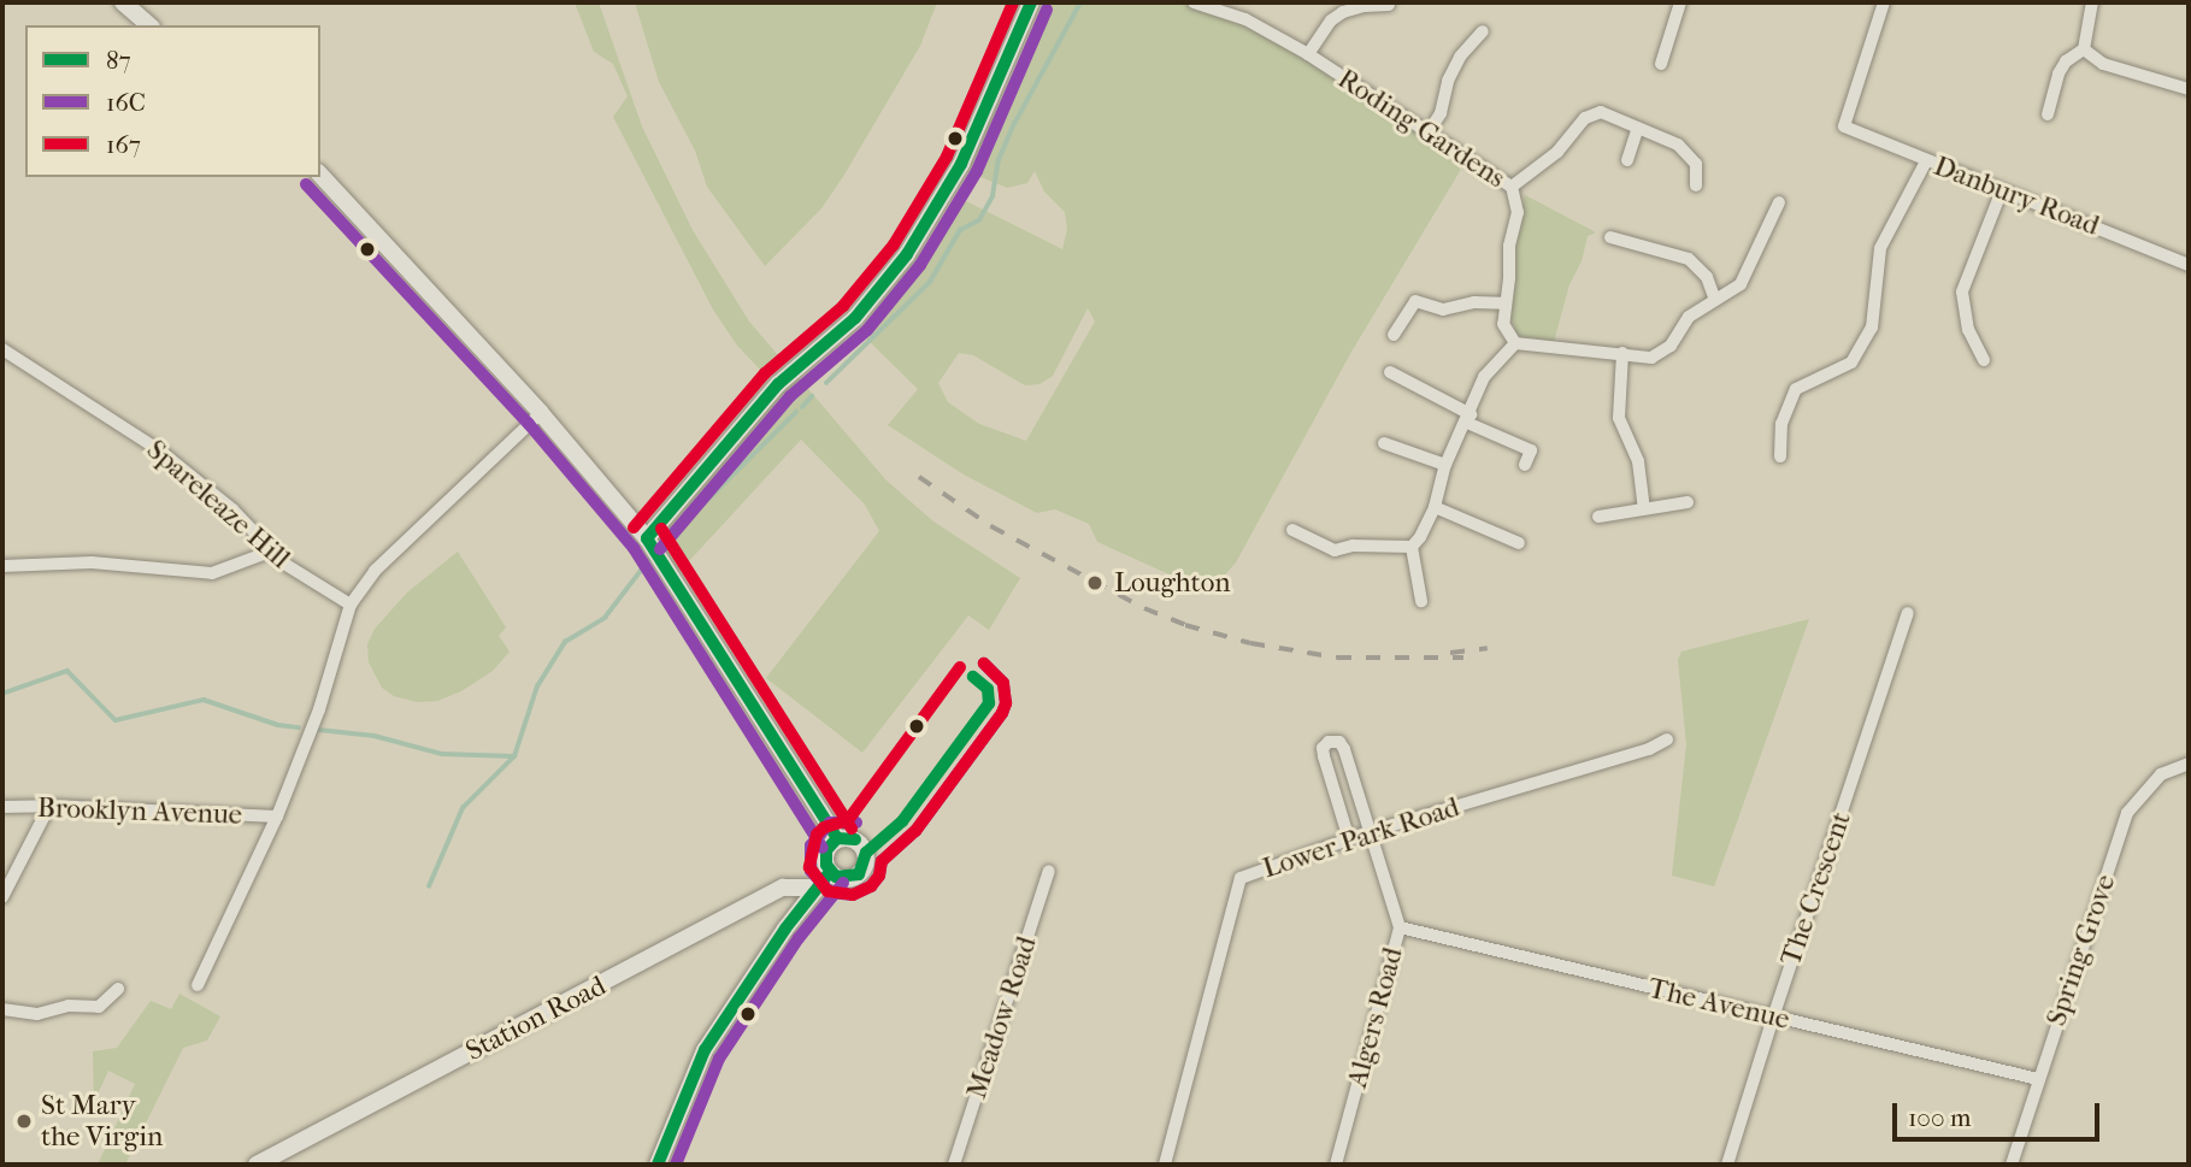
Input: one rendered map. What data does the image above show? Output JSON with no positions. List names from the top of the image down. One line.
{"streets":{"street":["Roding Gardens","Danbury Road","Spareleaze Hill","Brooklyn Avenue","Lower Park Road","The Crescent","Spring Grove","The Avenue","Meadow Road","Algers Road","Station Road"]},"crossings":[["Lower Park Road","Algers Road"],["The Crescent","The Avenue"],["Spring Grove","The Avenue"],["The Avenue","Algers Road"]],"places":["Loughton","St Mary the Virgin"],"lines":["transit line 87","transit line 167","transit line 16C"],"legend":["87","16C","167"],"scale_bar":"100 m"}
